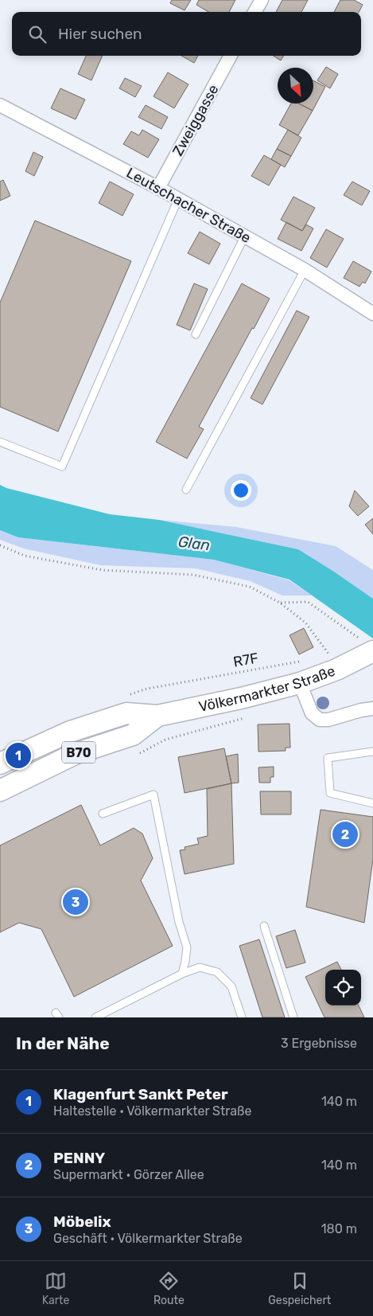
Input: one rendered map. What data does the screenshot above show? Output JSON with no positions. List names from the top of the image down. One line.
{"streets":{"main road":["Völkermarkter Straße","B70"],"street":["Zweiggasse","Leutschacher Straße"],"path":["R7F"]},"crossings":[["Zweiggasse","Leutschacher Straße"]],"water":["Glan"],"north":"bottom right","page":{"search":"Hier suchen","pins":["1","2","3"],"heading":["In der Nähe","3 Ergebnisse"],"list":[{"mark":"1","name":"Klagenfurt Sankt Peter","note":"Haltestelle · Völkermarkter Straße","value":"140 m"},{"mark":"2","name":"PENNY","note":"Supermarkt · Görzer Allee","value":"140 m"},{"mark":"3","name":"Möbelix","note":"Geschäft · Völkermarkter Straße","value":"180 m"}],"nav":["Karte","Route","Gespeichert"]}}
